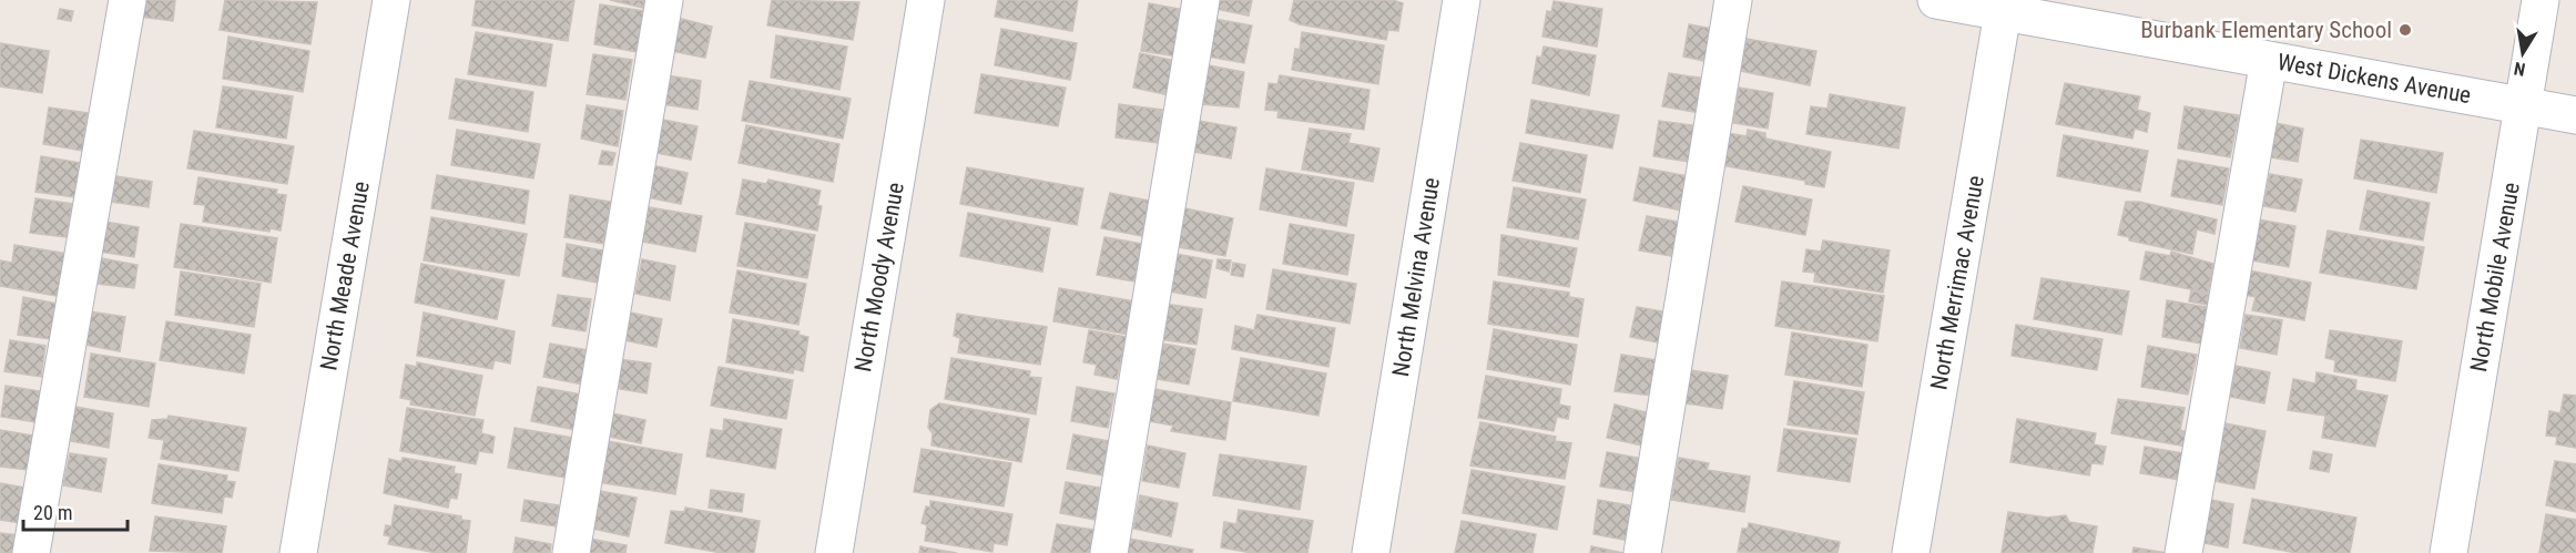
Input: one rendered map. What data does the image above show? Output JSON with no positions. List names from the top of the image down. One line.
{"streets":{"street":["West Dickens Avenue","North Meade Avenue","North Moody Avenue","North Melvina Avenue","North Mobile Avenue","North Merrimac Avenue"]},"crossings":[["West Dickens Avenue","North Mobile Avenue"],["West Dickens Avenue","North Merrimac Avenue"]],"places":["Burbank Elementary School"],"scale_bar":"20 m","north":"bottom"}
